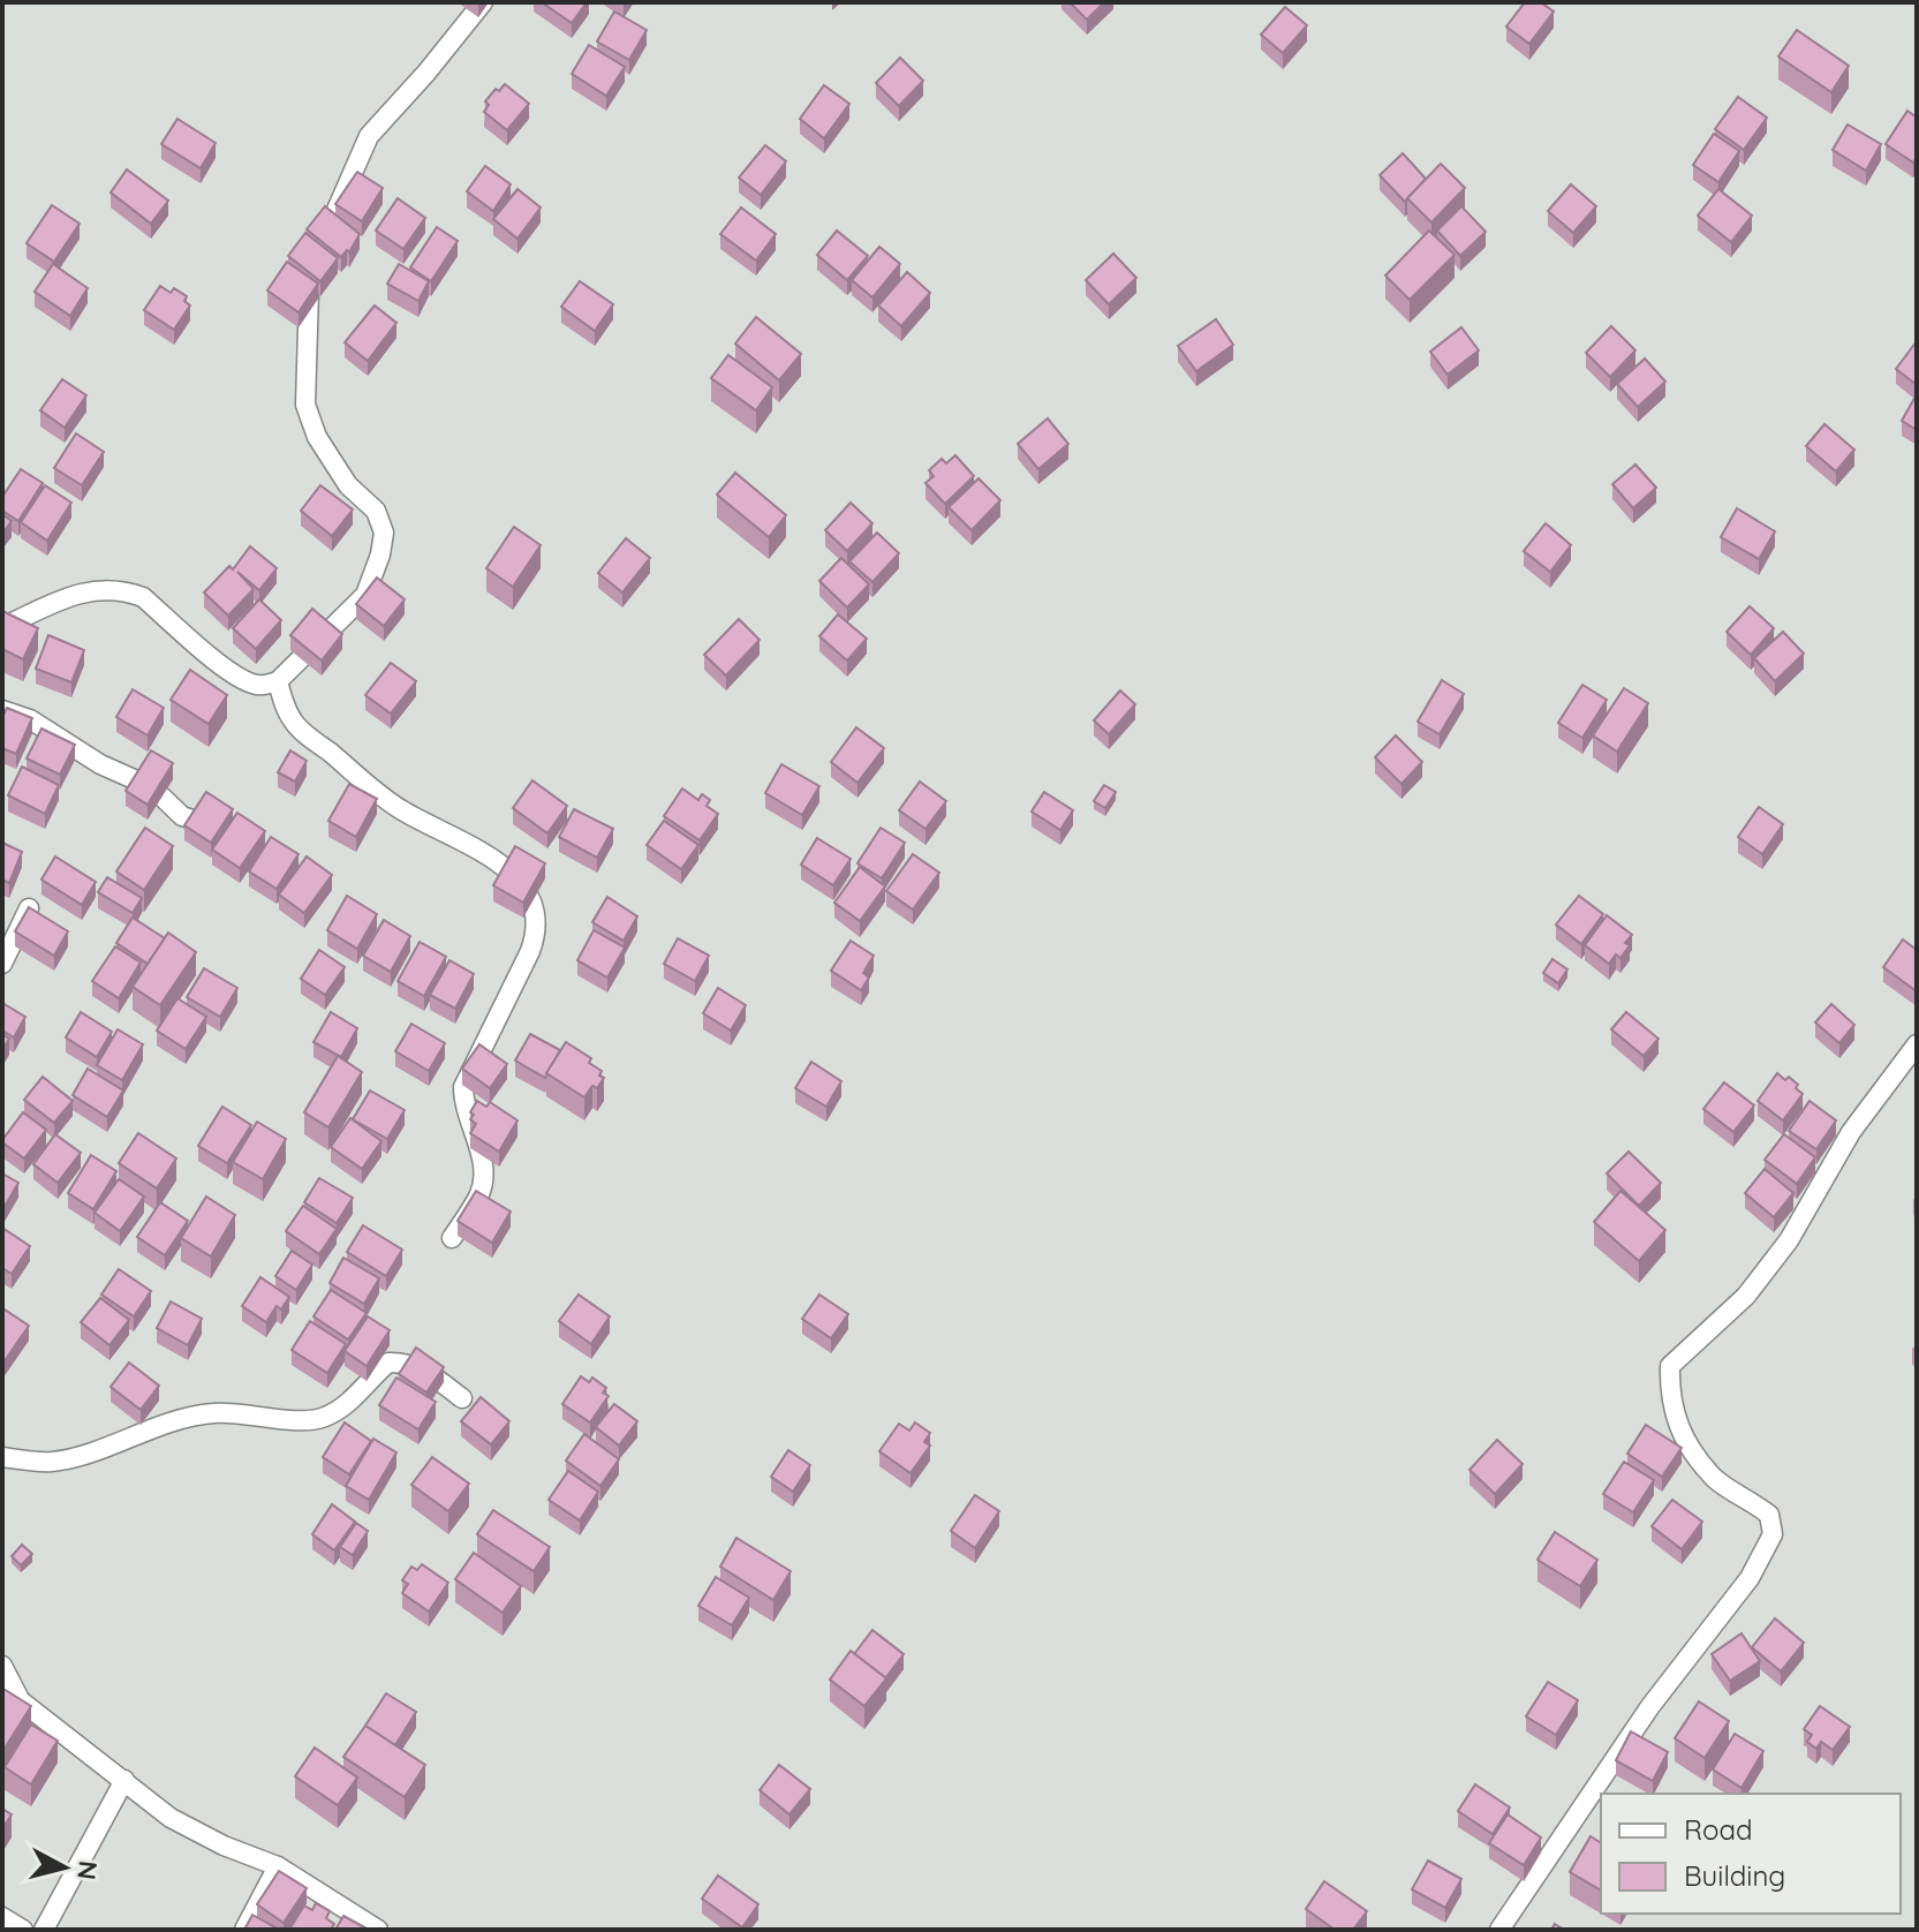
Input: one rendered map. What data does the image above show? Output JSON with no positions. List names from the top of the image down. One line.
{"legend":["Road","Building"],"north":"right"}
